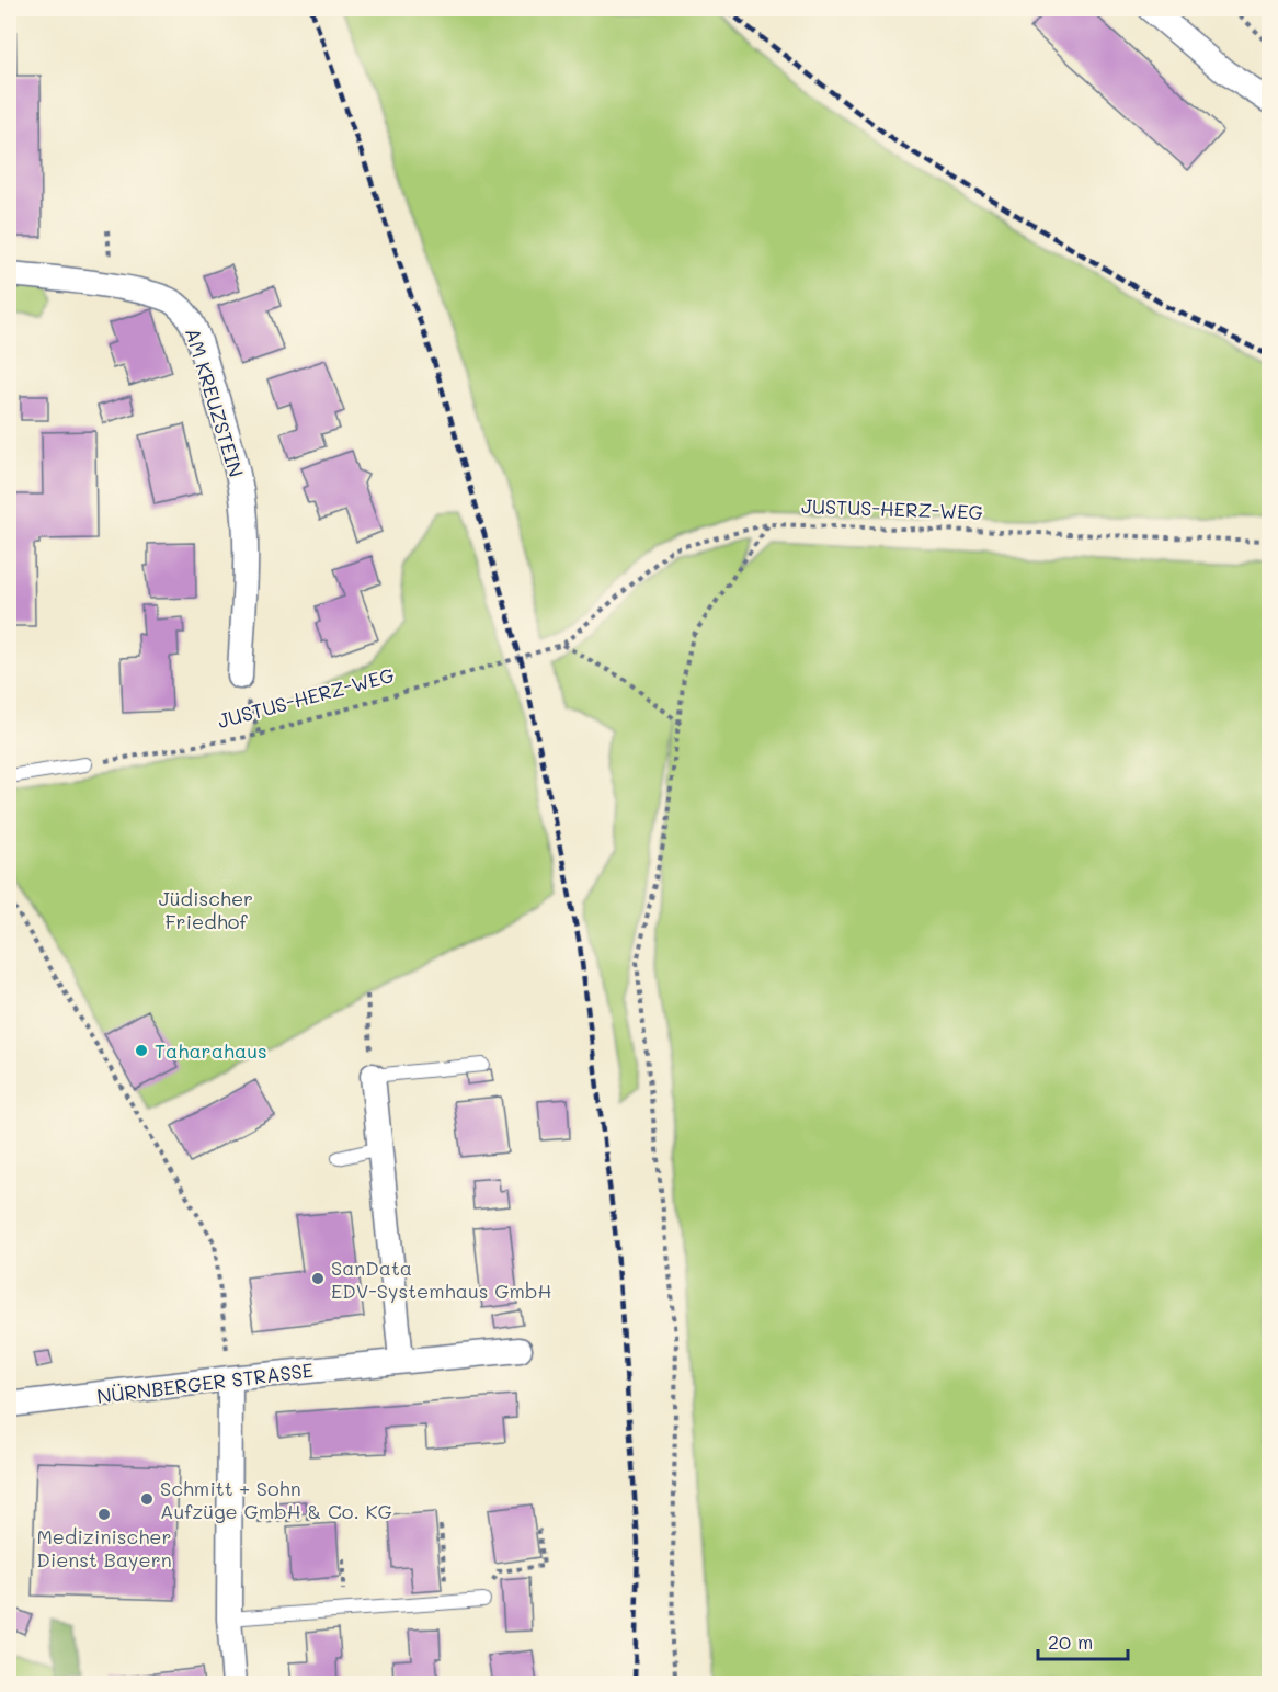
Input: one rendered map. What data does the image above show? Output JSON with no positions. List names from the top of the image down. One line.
{"streets":{"street":["AM KREUZSTEIN","NÜRNBERGER STRASSE"],"path":["JUSTUS-HERZ-WEG"]},"parks":["Jüdischer Friedhof"],"places":["Taharahaus","SanData EDV-Systemhaus GmbH","Schmitt + Sohn Aufzüge GmbH & Co. KG","Medizinischer Dienst Bayern"],"scale_bar":"20 m"}
